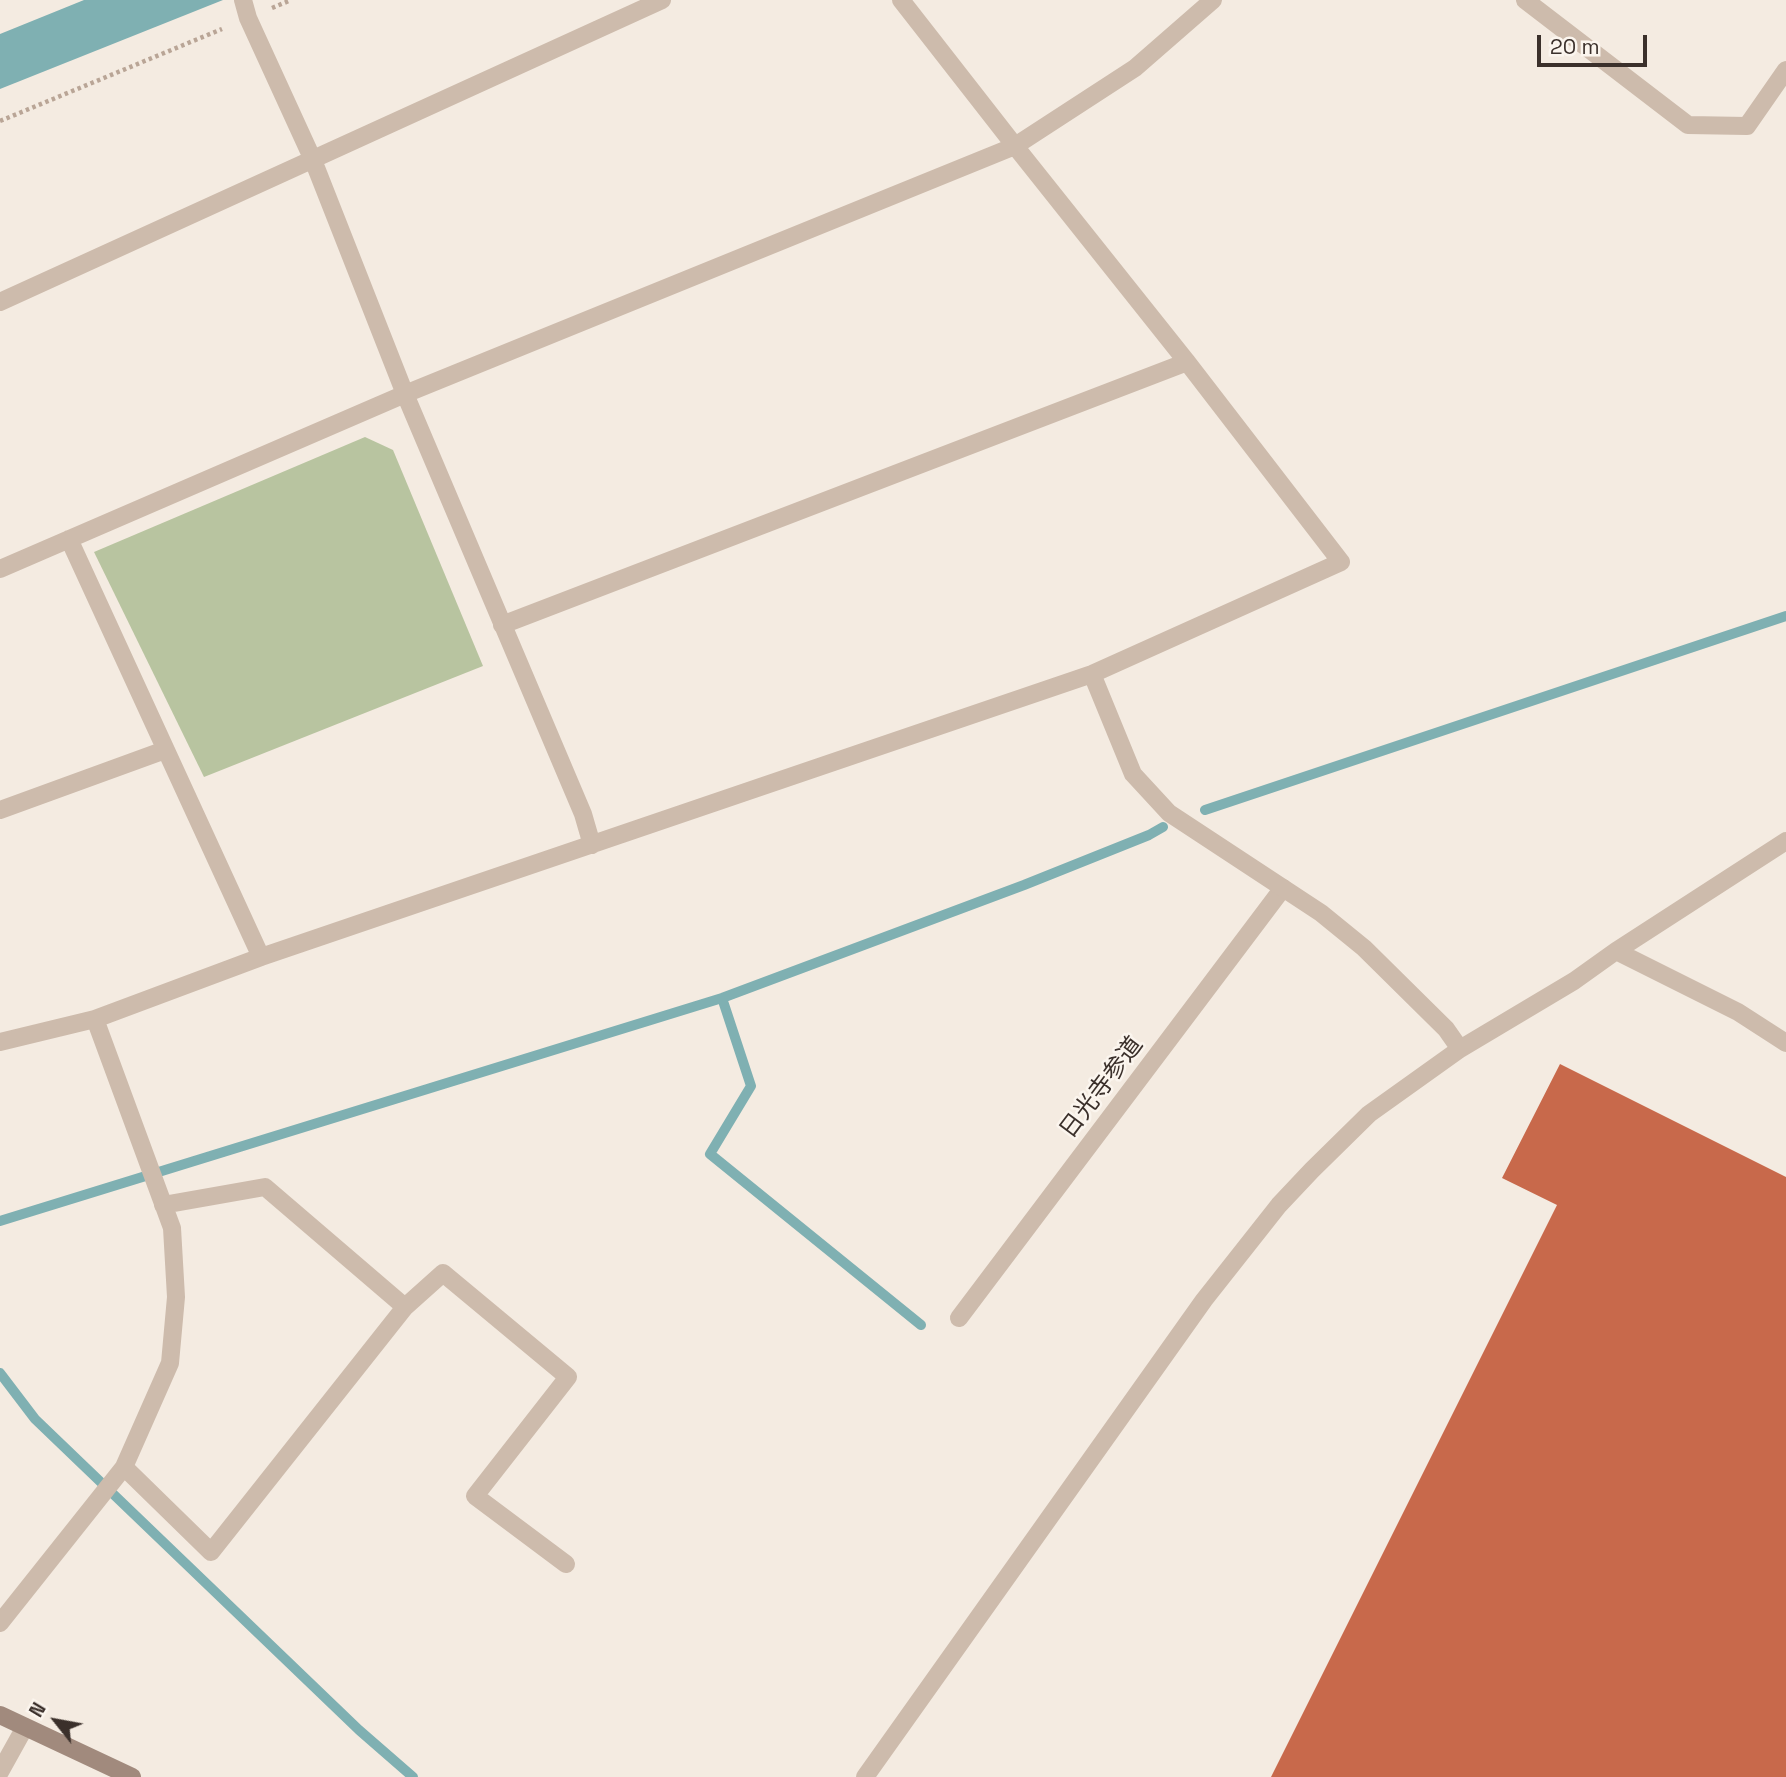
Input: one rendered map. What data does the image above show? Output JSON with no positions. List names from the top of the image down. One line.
{"streets":{"street":["日光寺参道"]},"scale_bar":"20 m","north":"top left"}
